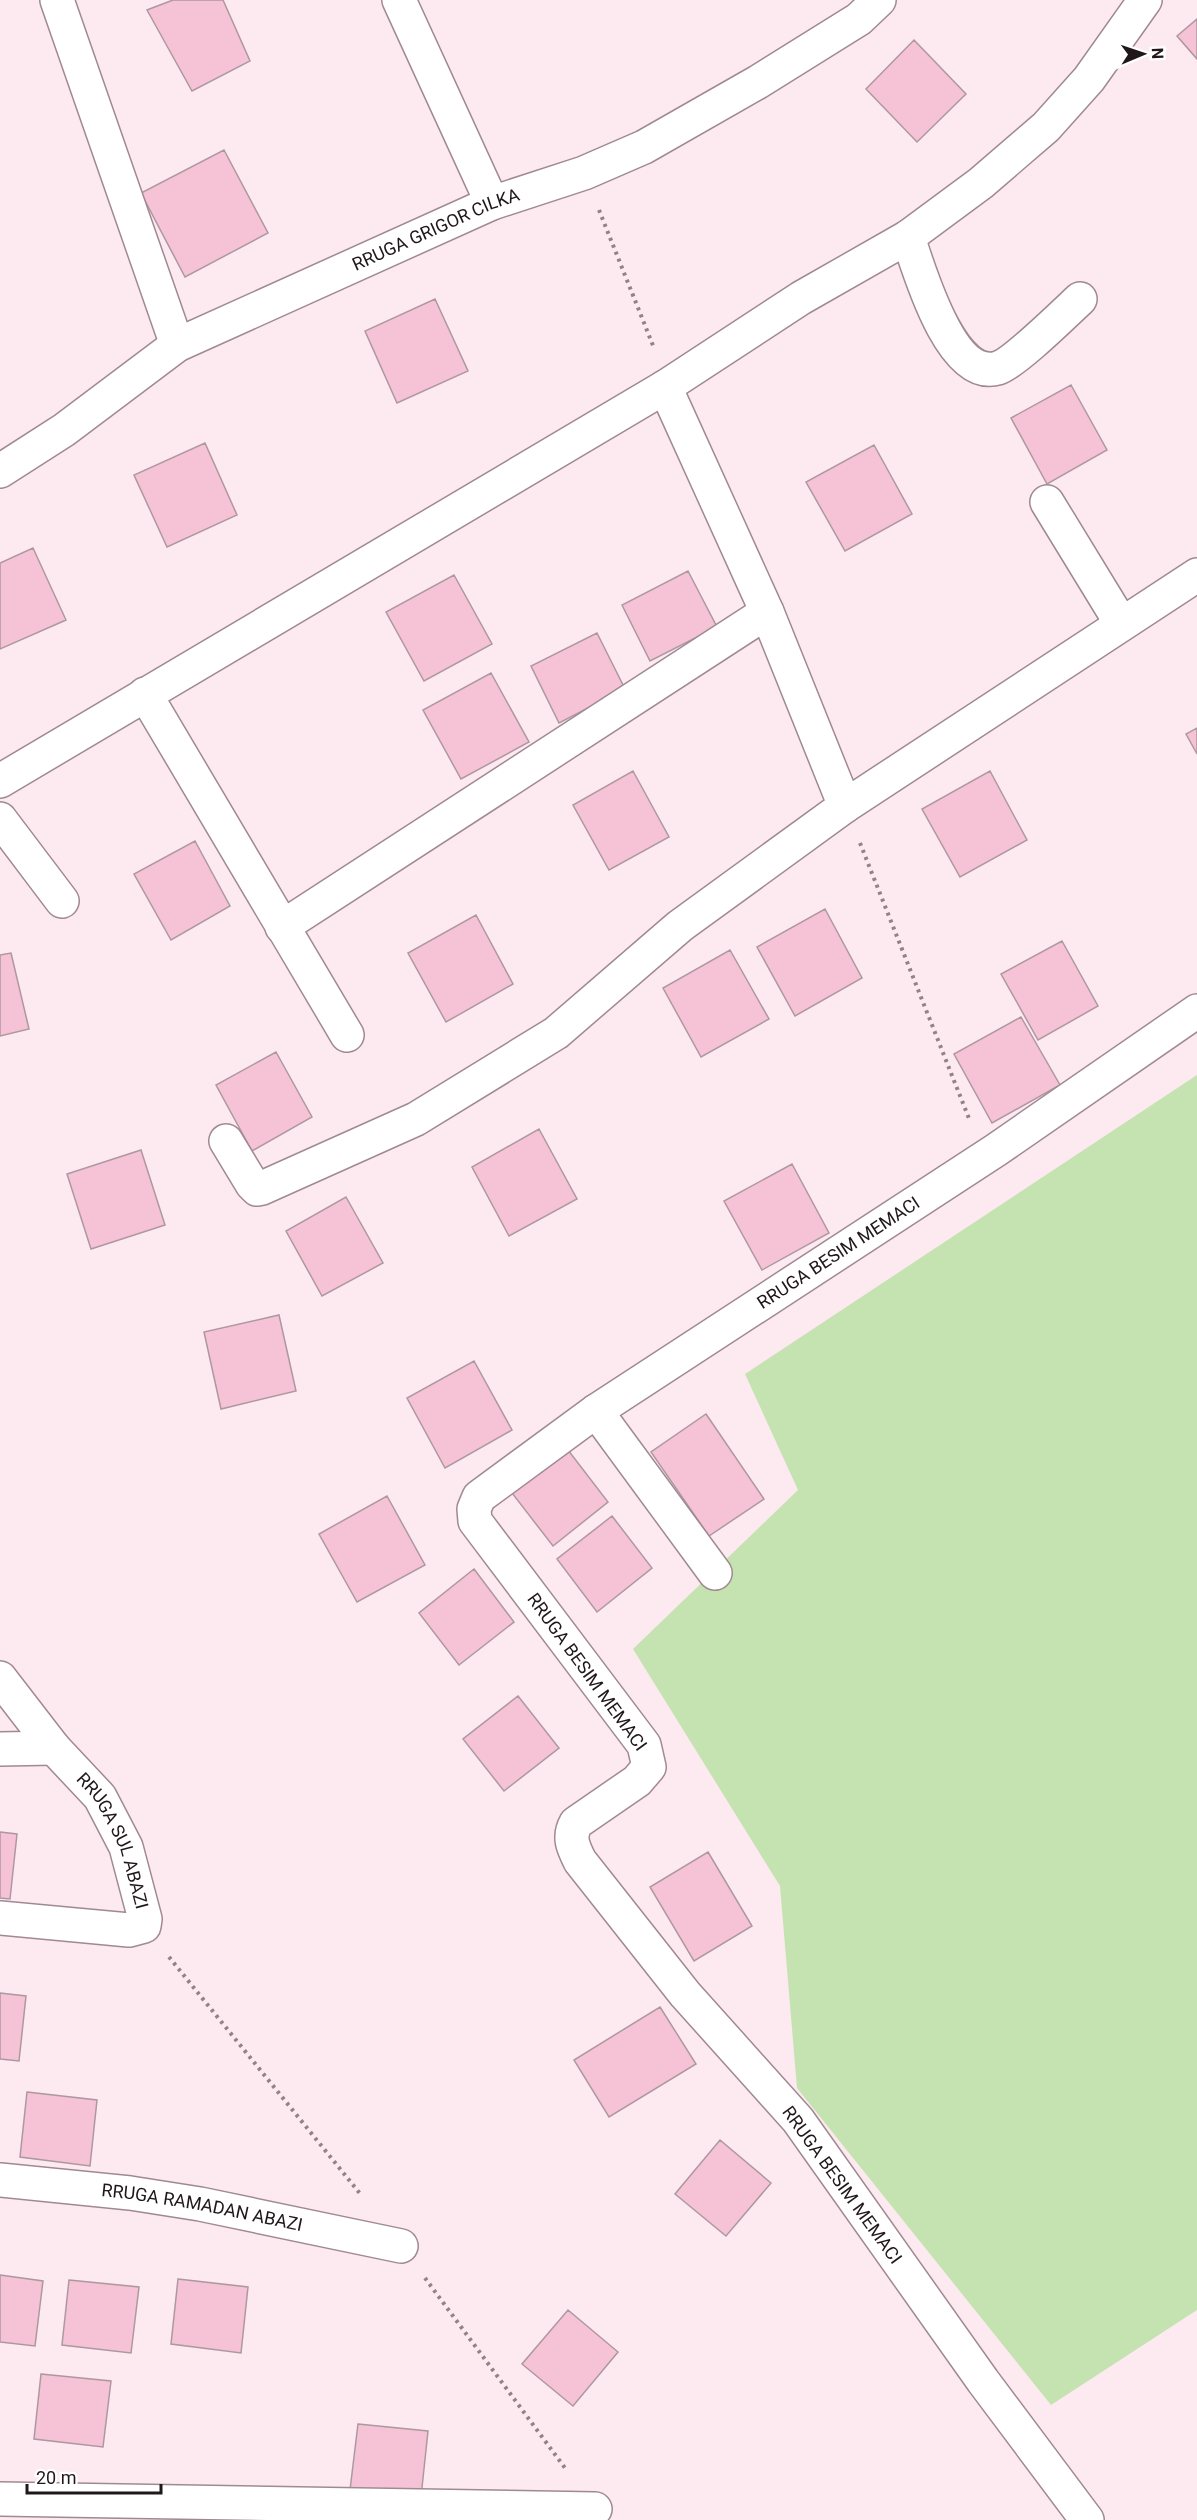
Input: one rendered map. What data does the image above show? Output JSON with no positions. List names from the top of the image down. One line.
{"streets":{"street":["RRUGA GRIGOR CILKA","RRUGA BESIM MEMACI","RRUGA SUL ABAZI","RRUGA RAMADAN ABAZI"]},"scale_bar":"20 m","north":"right"}
